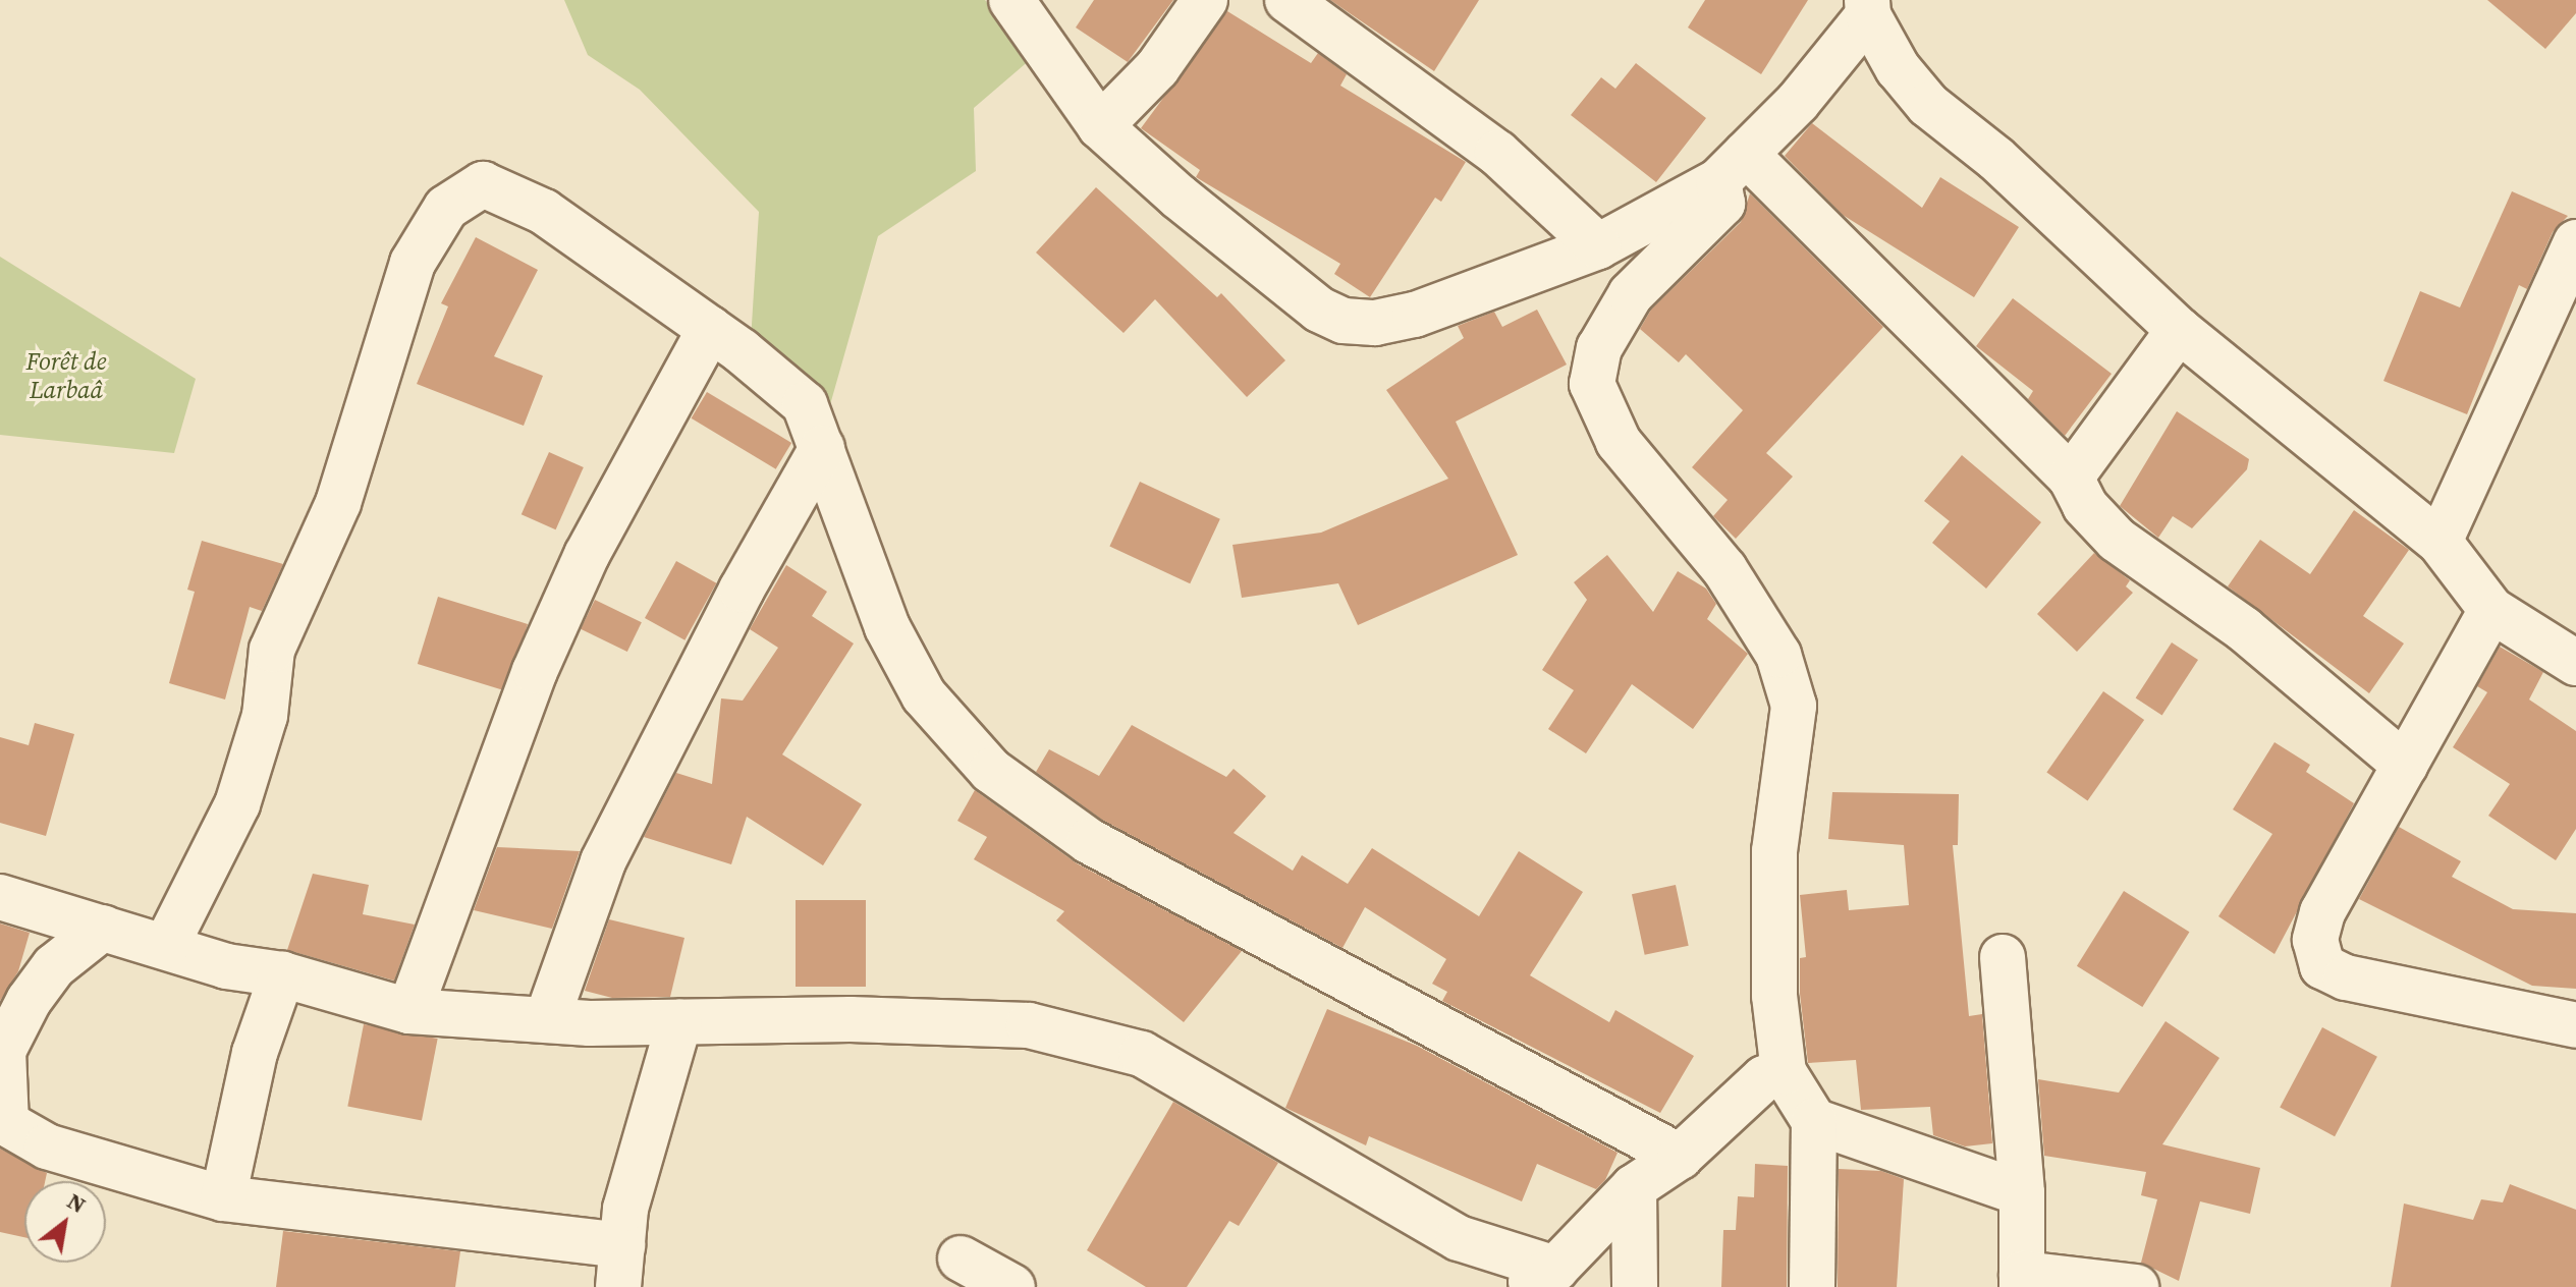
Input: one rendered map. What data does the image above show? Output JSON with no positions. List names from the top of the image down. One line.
{"parks":["Forêt de Larbaâ"],"north":"top right"}
